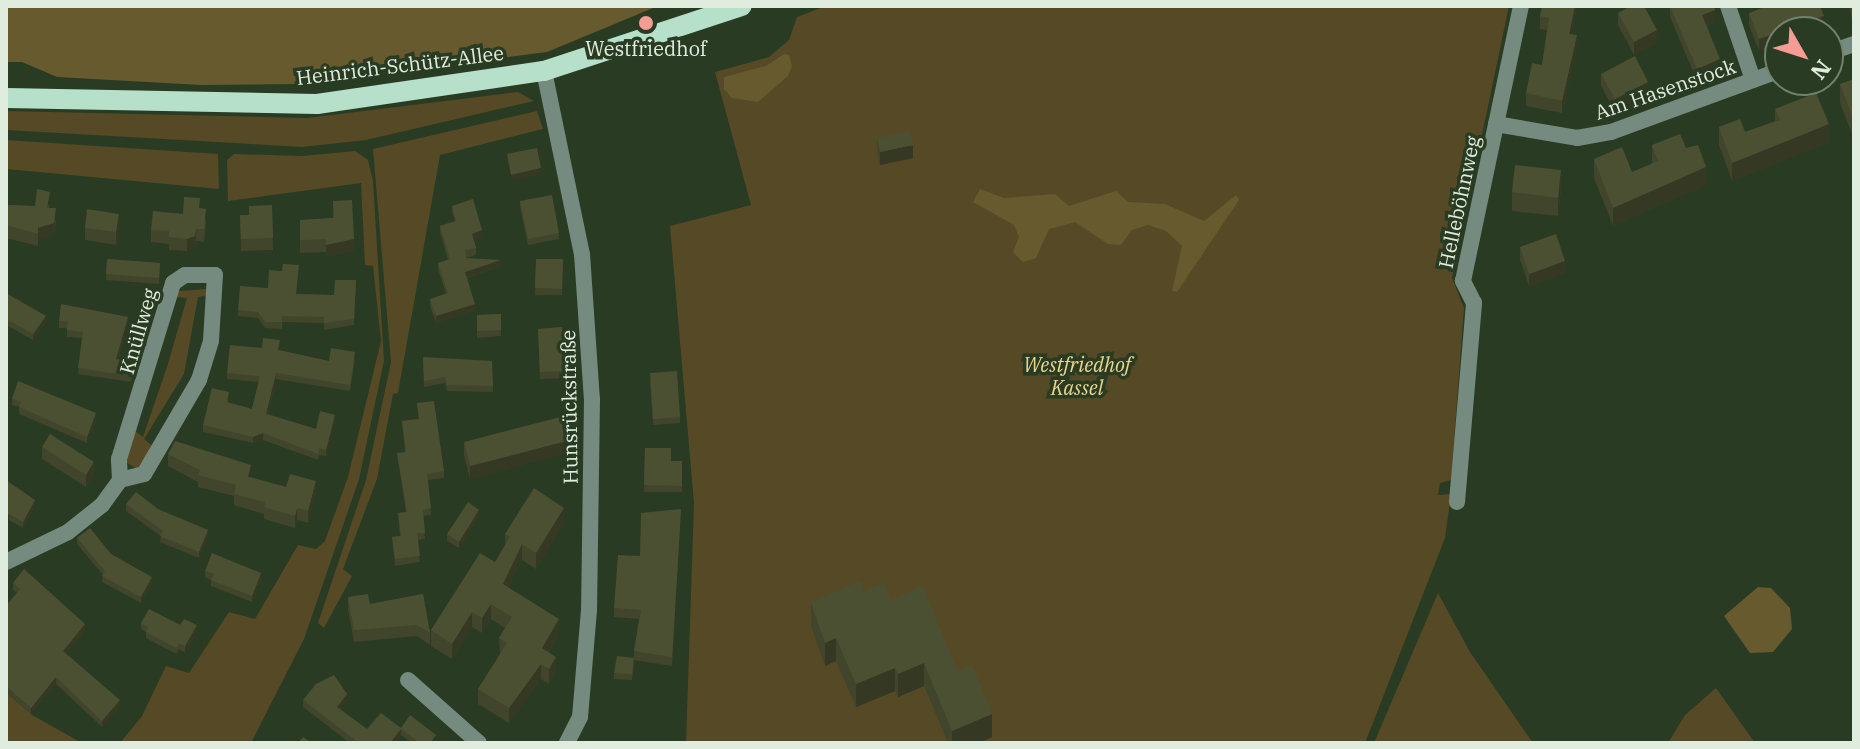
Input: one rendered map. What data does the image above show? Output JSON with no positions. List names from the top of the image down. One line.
{"streets":{"main road":["Heinrich-Schütz-Allee"],"street":["Am Hasenstock","Helleböhnweg","Knüllweg","Hunsrückstraße"]},"crossings":[["Heinrich-Schütz-Allee","Hunsrückstraße"],["Am Hasenstock","Helleböhnweg"]],"parks":["Westfriedhof Kassel"],"places":["Westfriedhof"],"north":"bottom right"}
